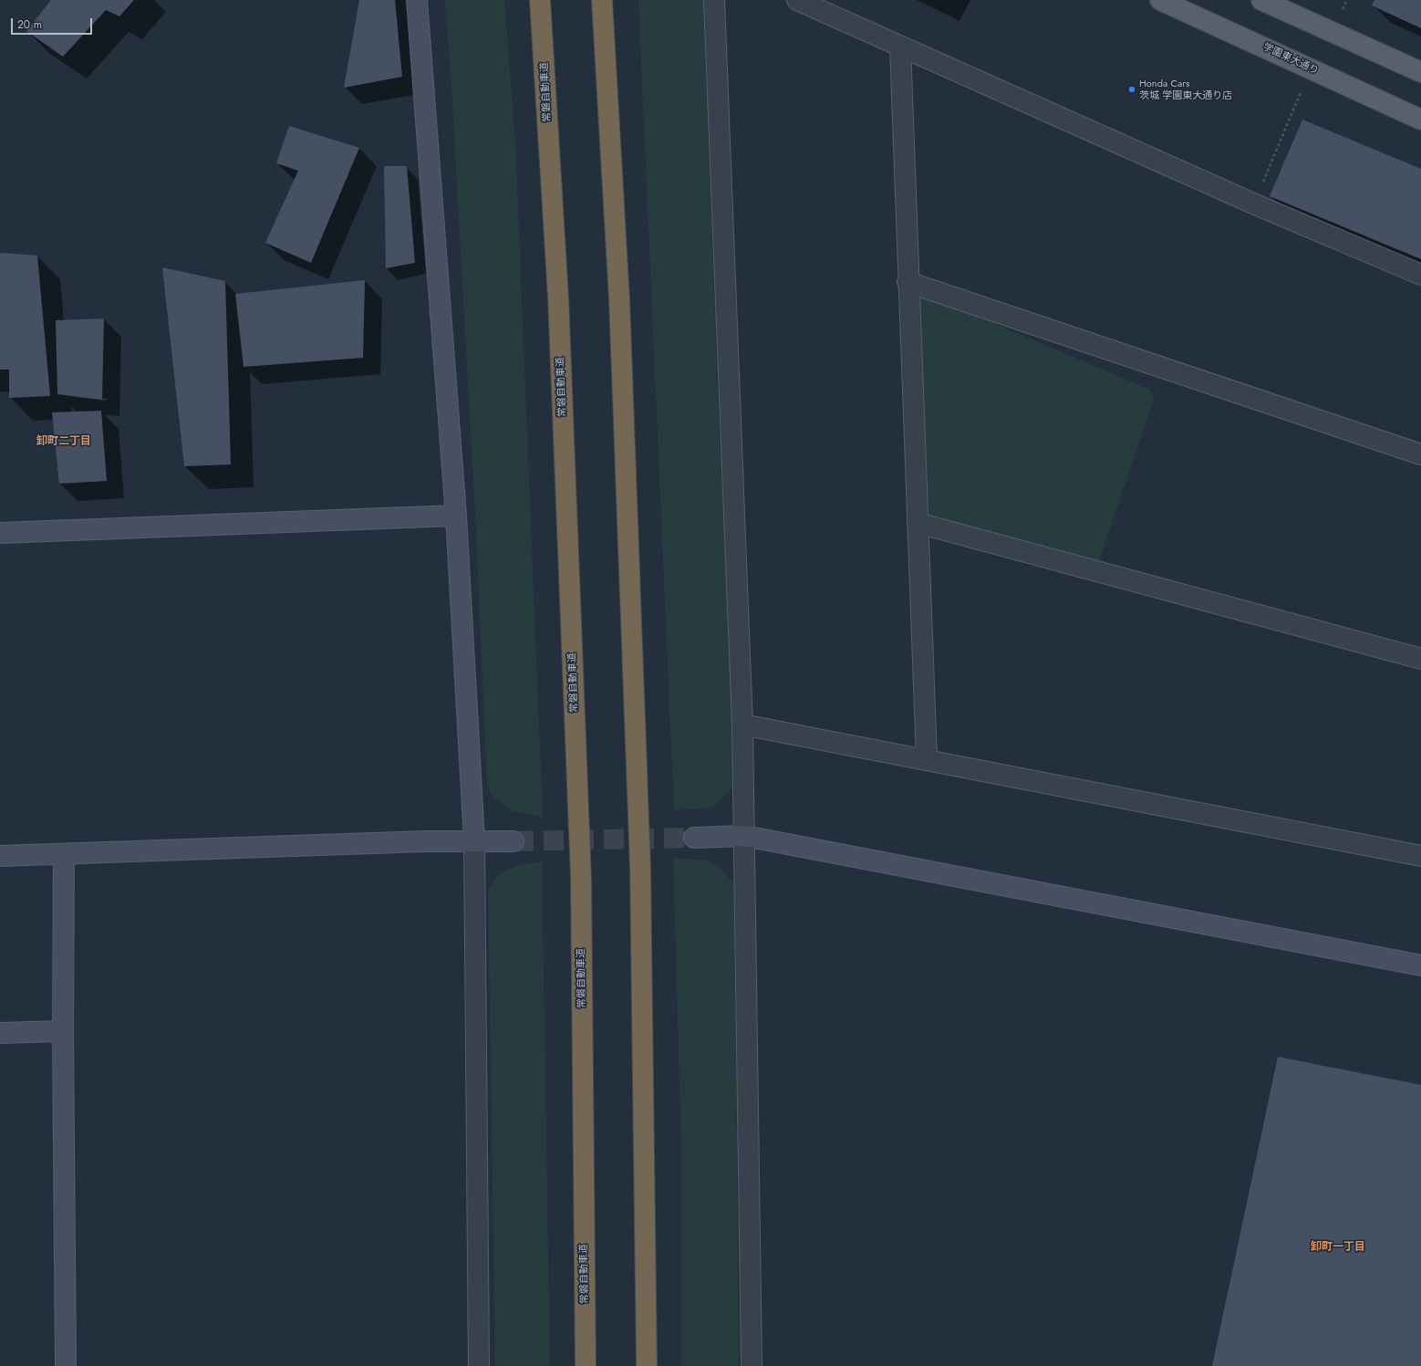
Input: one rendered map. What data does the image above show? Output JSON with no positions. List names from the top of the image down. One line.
{"streets":{"highway":["常磐自動車道"],"main road":["学園東大通り"]},"districts":["卸町二丁目","卸町一丁目"],"places":["Honda Cars 茨城 学園東大通り店"],"scale_bar":"20 m"}
